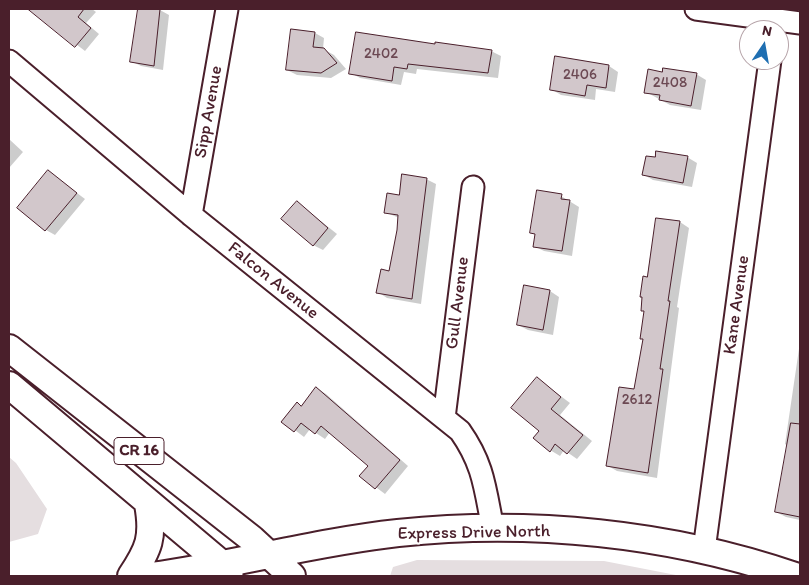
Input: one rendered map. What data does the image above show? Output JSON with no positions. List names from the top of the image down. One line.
{"streets":{"main road":["CR 16","Express Drive North"],"street":["Sipp Avenue","Falcon Avenue","Gull Avenue","Kane Avenue"]},"crossings":[["Sipp Avenue","Falcon Avenue"],["Falcon Avenue","Gull Avenue"],["Falcon Avenue","Express Drive North"],["Kane Avenue","Express Drive North"],["CR 16","Express Drive North"]],"house_numbers":["2402","2406","2408","2612"],"north":"top"}
